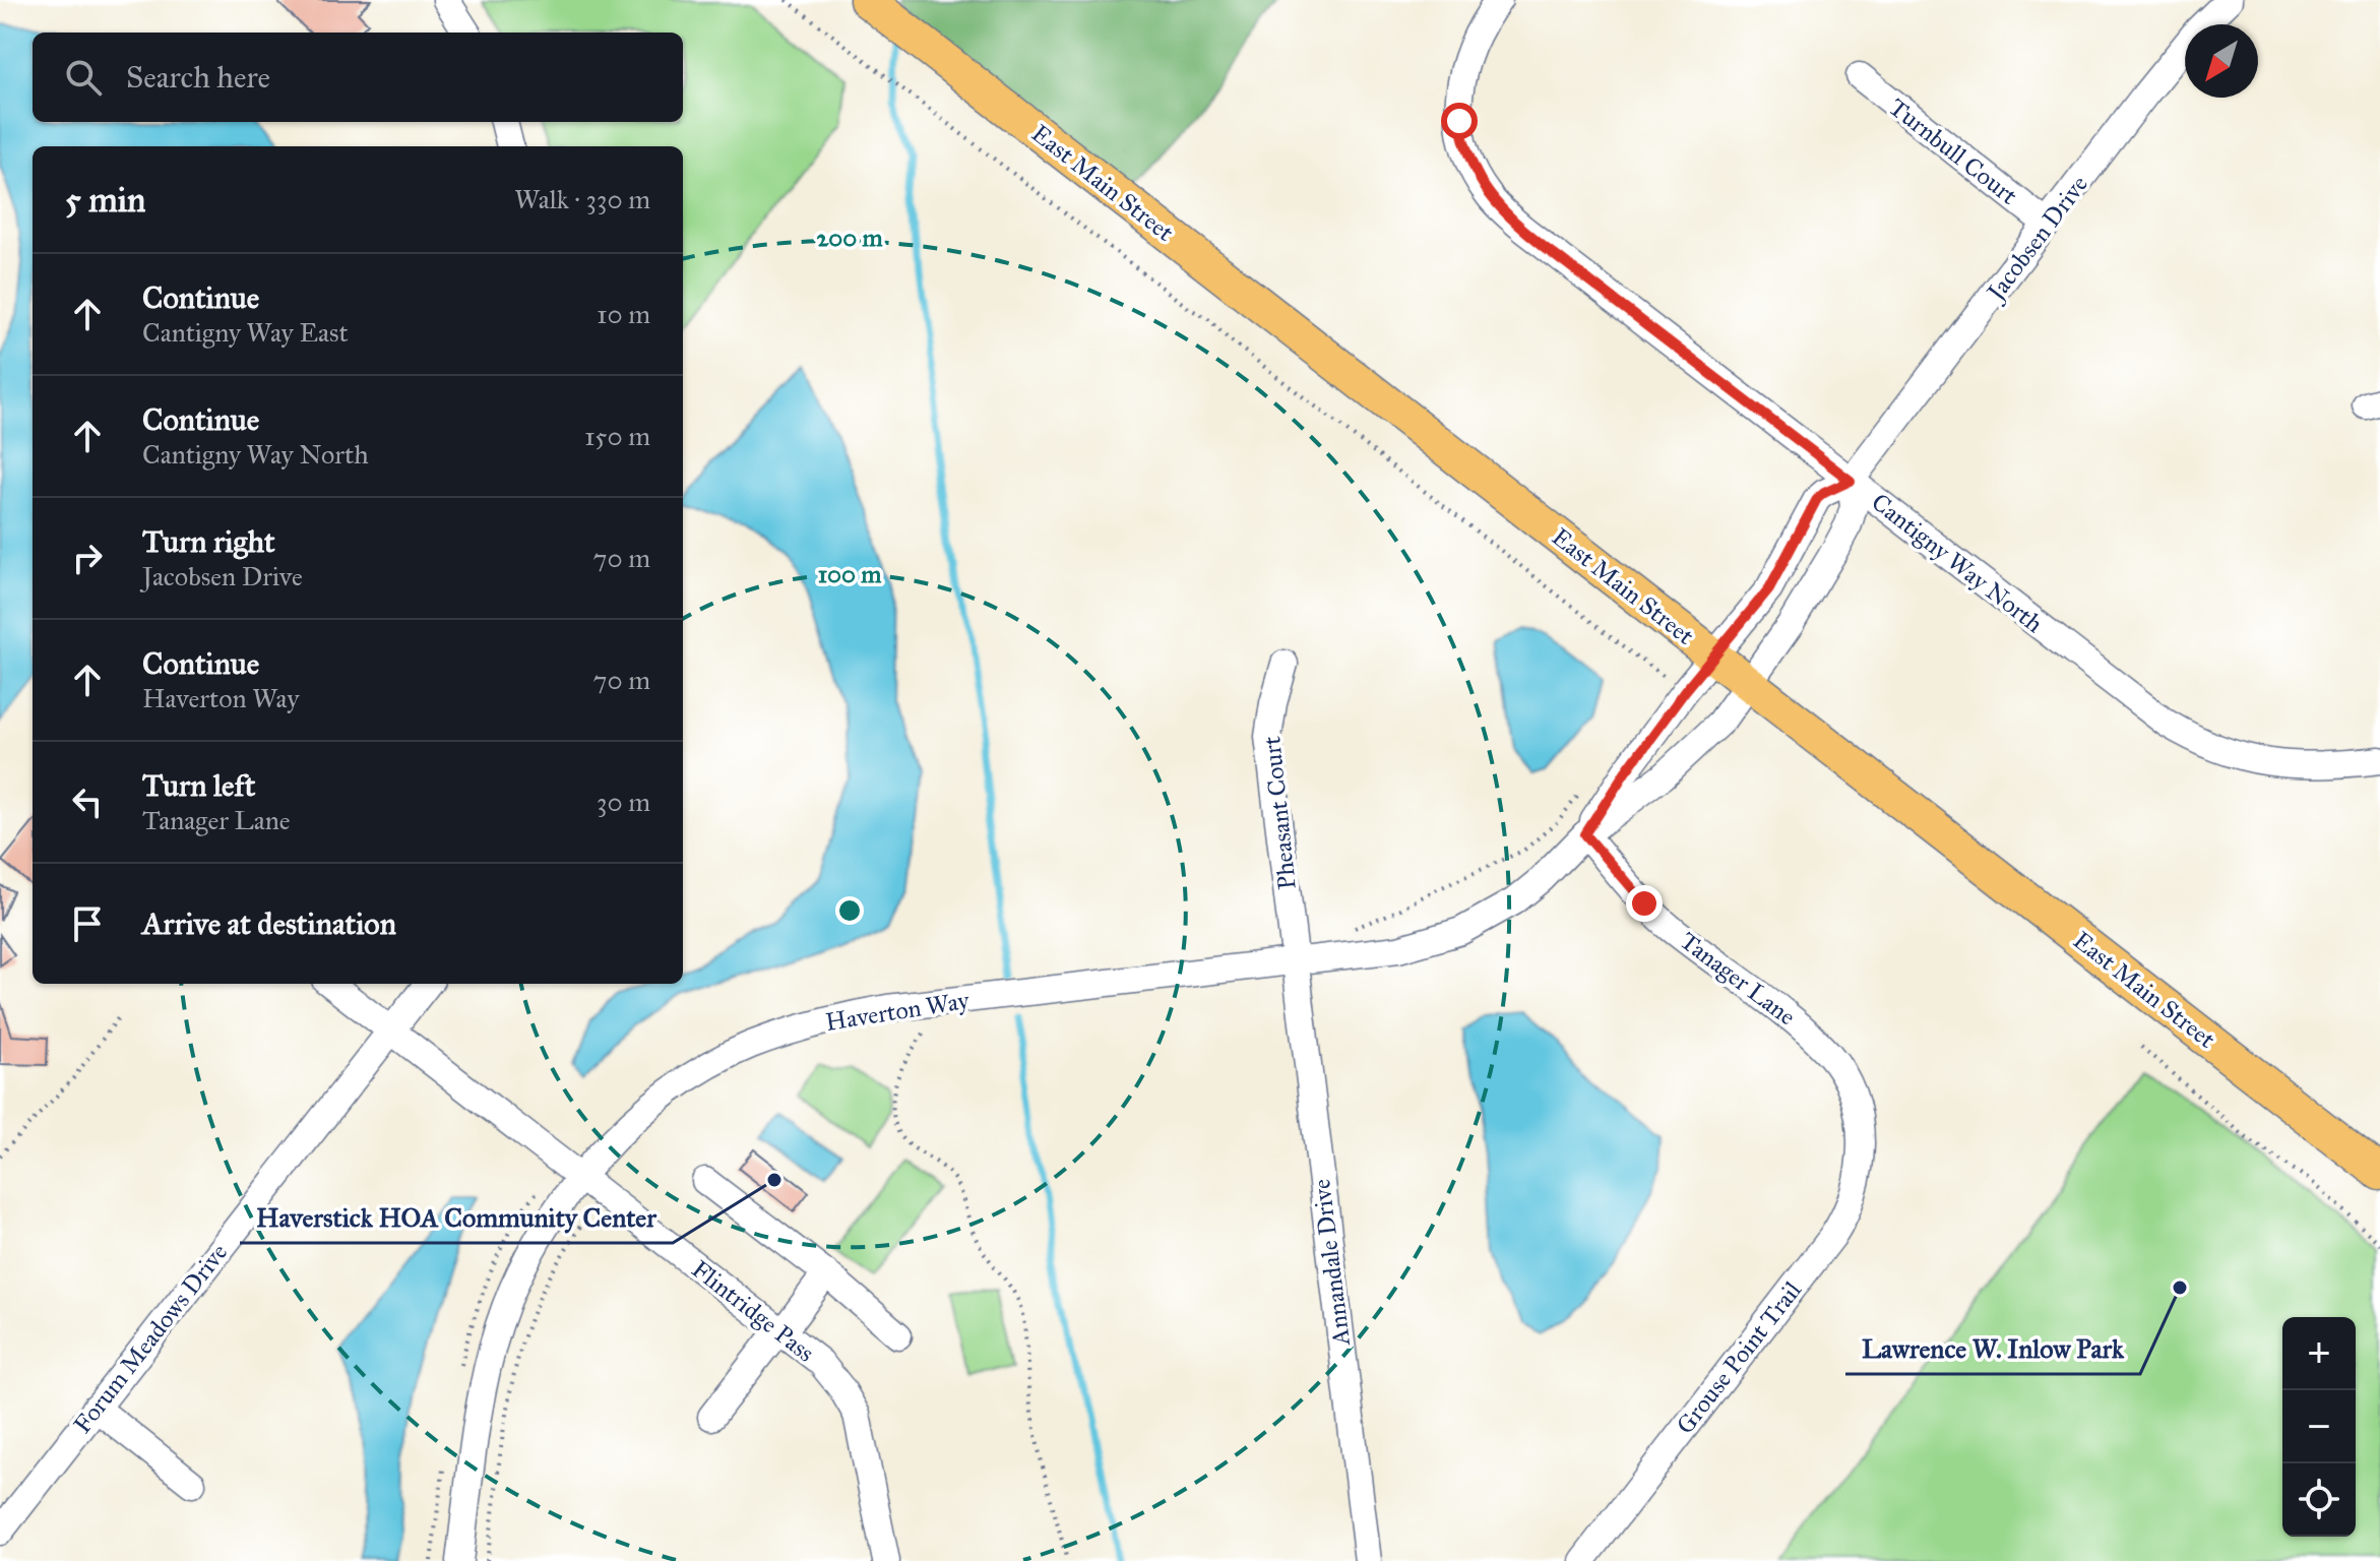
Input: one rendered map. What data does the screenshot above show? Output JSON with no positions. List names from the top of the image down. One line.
{"streets":{"main road":["East Main Street"],"street":["Turnbull Court","Jacobsen Drive","Cantigny Way North","Pheasant Court","Tanager Lane","Haverton Way","Annandale Drive","Flintridge Pass","Forum Meadows Drive","Grouse Point Trail"]},"crossings":[["Turnbull Court","Jacobsen Drive"],["East Main Street","Jacobsen Drive"],["East Main Street","Haverton Way"],["Jacobsen Drive","Cantigny Way North"],["Jacobsen Drive","Haverton Way"],["Pheasant Court","Haverton Way"],["Pheasant Court","Annandale Drive"],["Tanager Lane","Haverton Way"],["Tanager Lane","Grouse Point Trail"],["Haverton Way","Annandale Drive"],["Haverton Way","Flintridge Pass"],["Flintridge Pass","Forum Meadows Drive"]],"places":["Haverstick HOA Community Center","Lawrence W. Inlow Park"],"north":"bottom left","page":{"search":"Search here","heading":["5 min","Walk · 330 m"],"list":[["Continue","Cantigny Way East","10 m"],["Continue","Cantigny Way North","150 m"],["Turn right","Jacobsen Drive","70 m"],["Continue","Haverton Way","70 m"],["Turn left","Tanager Lane","30 m"],"Arrive at destination"],"map_buttons":["+","−"]},"rings":["200 m","100 m"]}
